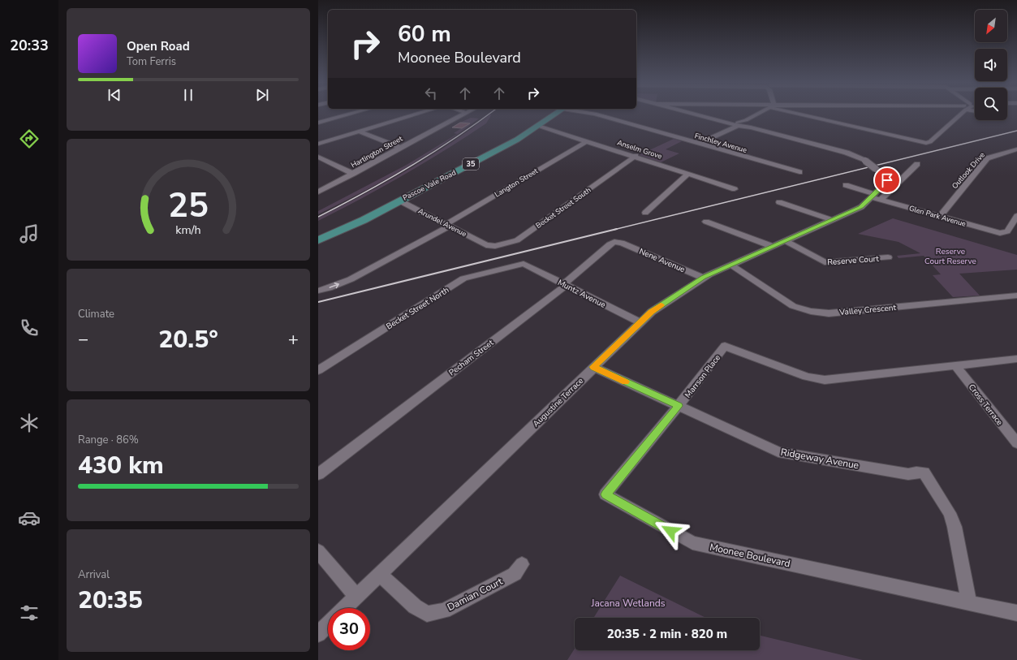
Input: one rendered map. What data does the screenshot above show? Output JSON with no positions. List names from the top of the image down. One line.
{"streets":{"main road":["35","Pascoe Vale Road"],"street":["Finchley Avenue","Anselm Grove","Hartington Street","Outlook Drive","Langton Street","Becket Street South","Glen Park Avenue","Arundel Avenue","Nene Avenue","Reserve Court","Muntz Avenue","Becket Street North","Valley Crescent","Pecham Street","Marrson Place","Augustine Terrace","Cross Terrace","Ridgeway Avenue","Moonee Boulevard","Damian Court"]},"crossings":[["Anselm Grove","Langton Street"],["Anselm Grove","Pascoe Vale Road"],["Anselm Grove","Becket Street South"],["Outlook Drive","Glen Park Avenue"],["Langton Street","Arundel Avenue"],["Pascoe Vale Road","Arundel Avenue"],["Becket Street South","Arundel Avenue"],["Glen Park Avenue","Augustine Terrace"],["Nene Avenue","Pecham Street"],["Nene Avenue","Augustine Terrace"],["Reserve Court","Augustine Terrace"],["Muntz Avenue","Becket Street North"],["Muntz Avenue","Pecham Street"],["Muntz Avenue","Augustine Terrace"],["Valley Crescent","Augustine Terrace"],["Marrson Place","Cross Terrace"],["Marrson Place","Ridgeway Avenue"],["Marrson Place","Moonee Boulevard"],["Augustine Terrace","Ridgeway Avenue"],["Augustine Terrace","Damian Court"],["Ridgeway Avenue","Moonee Boulevard"]],"one_way":["Langton Street"],"parks":["Reserve Court Reserve","Jacana Wetlands"],"north":"bottom left","page":{"tabs":"20:33","turn":["60 m","Moonee Boulevard"],"song":["Open Road","Tom Ferris"],"tile":["Climate",["Range · 86%","430 km"],["Arrival","20:35"]],"heat":["−","20.5°","+"],"limit":"30","trip":"20:35 · 2 min · 820 m","gauge":["25","km/h"]}}
